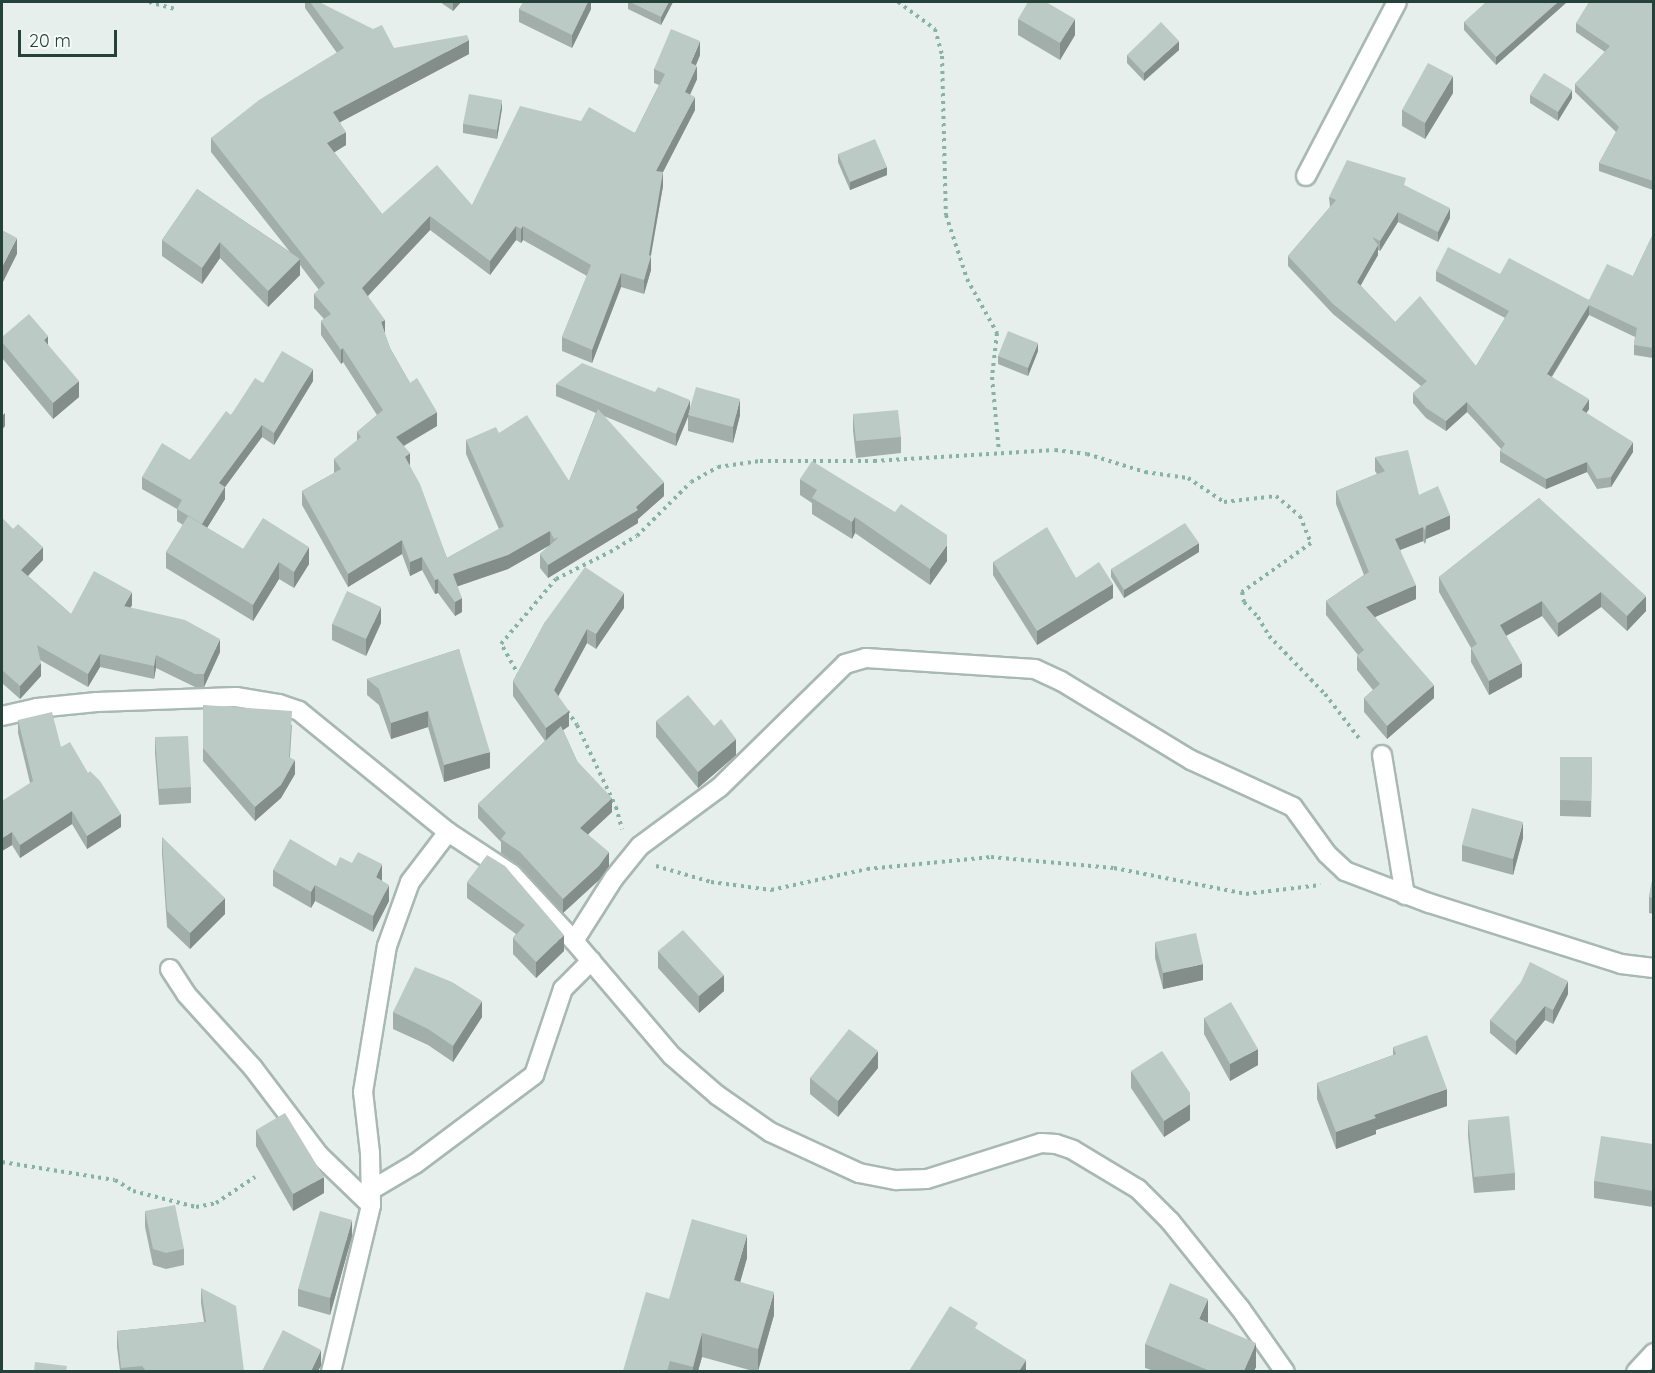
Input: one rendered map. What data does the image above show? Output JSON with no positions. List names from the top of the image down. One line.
{"scale_bar":"20 m"}
